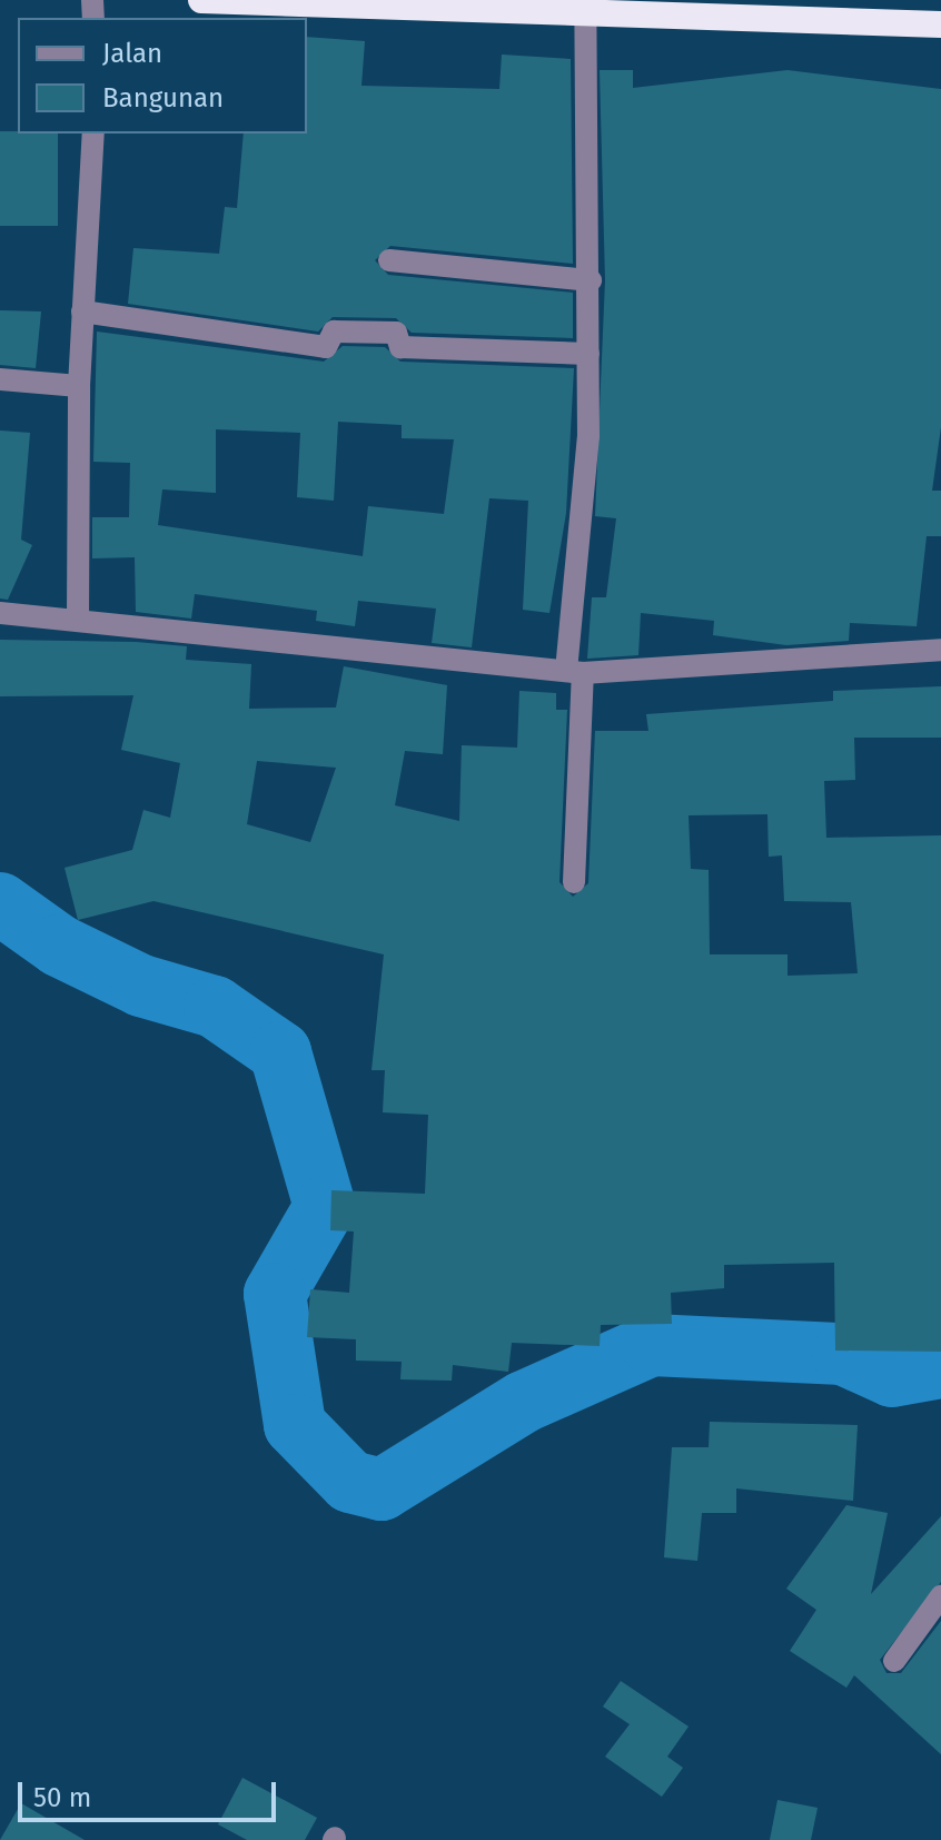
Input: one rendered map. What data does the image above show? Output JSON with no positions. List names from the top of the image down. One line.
{"legend":["Jalan","Bangunan"],"scale_bar":"50 m"}
